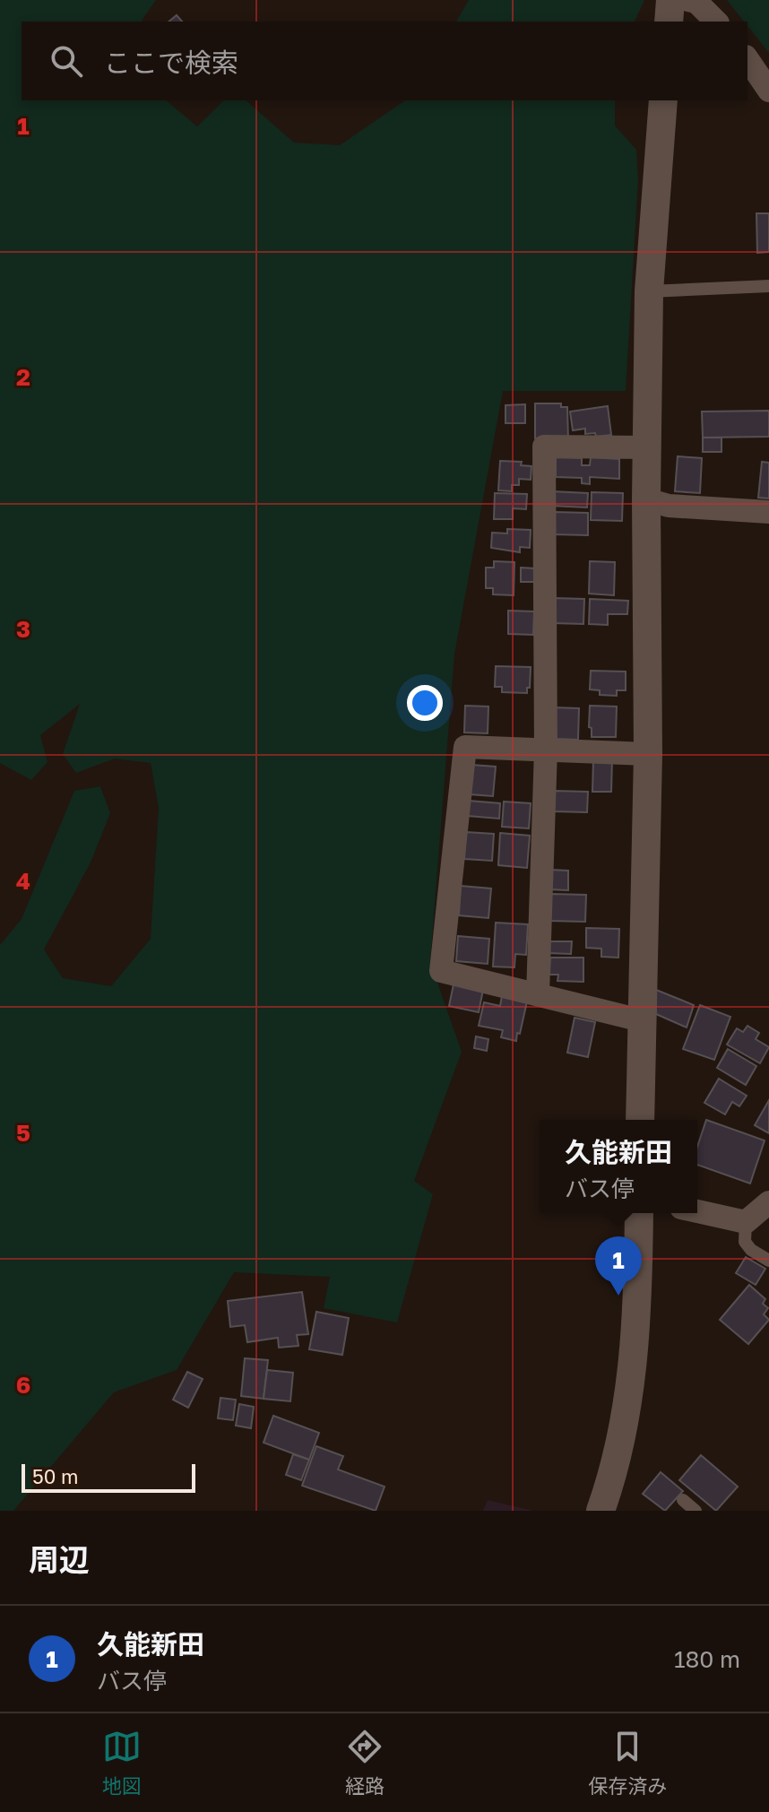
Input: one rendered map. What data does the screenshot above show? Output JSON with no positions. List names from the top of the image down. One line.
{"scale_bar":"50 m","page":{"search":"ここで検索","popup":["久能新田","バス停"],"pins":"1","scale":"50 m","heading":"周辺","list":[{"mark":"1","name":"久能新田","note":"バス停","value":"180 m"}],"nav":["地図","経路","保存済み"]},"grid":{"rows":["1","2","3","4","5","6"]}}
